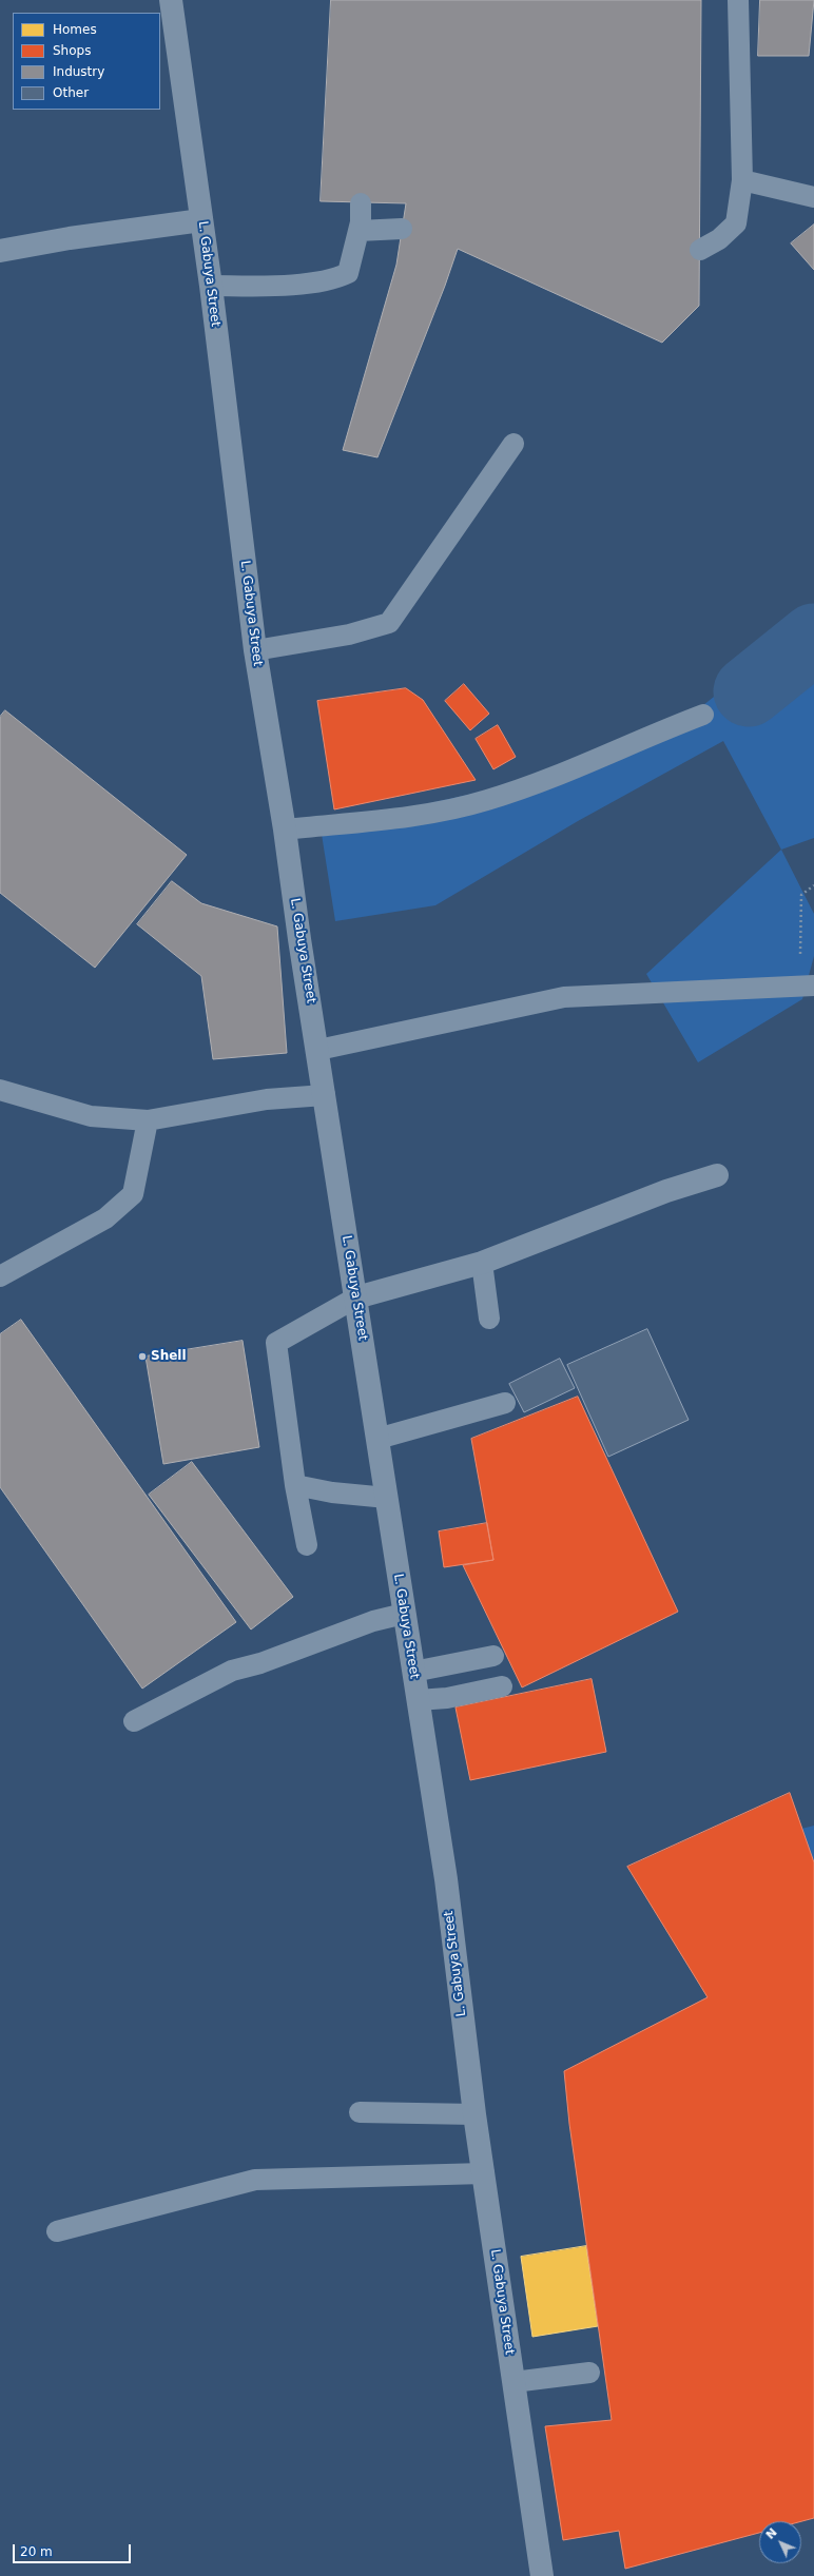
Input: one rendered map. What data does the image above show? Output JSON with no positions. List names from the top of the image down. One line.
{"streets":{"street":["L. Gabuya Street"]},"places":["Shell"],"legend":["Homes","Shops","Industry","Other"],"scale_bar":"20 m","north":"top left"}
